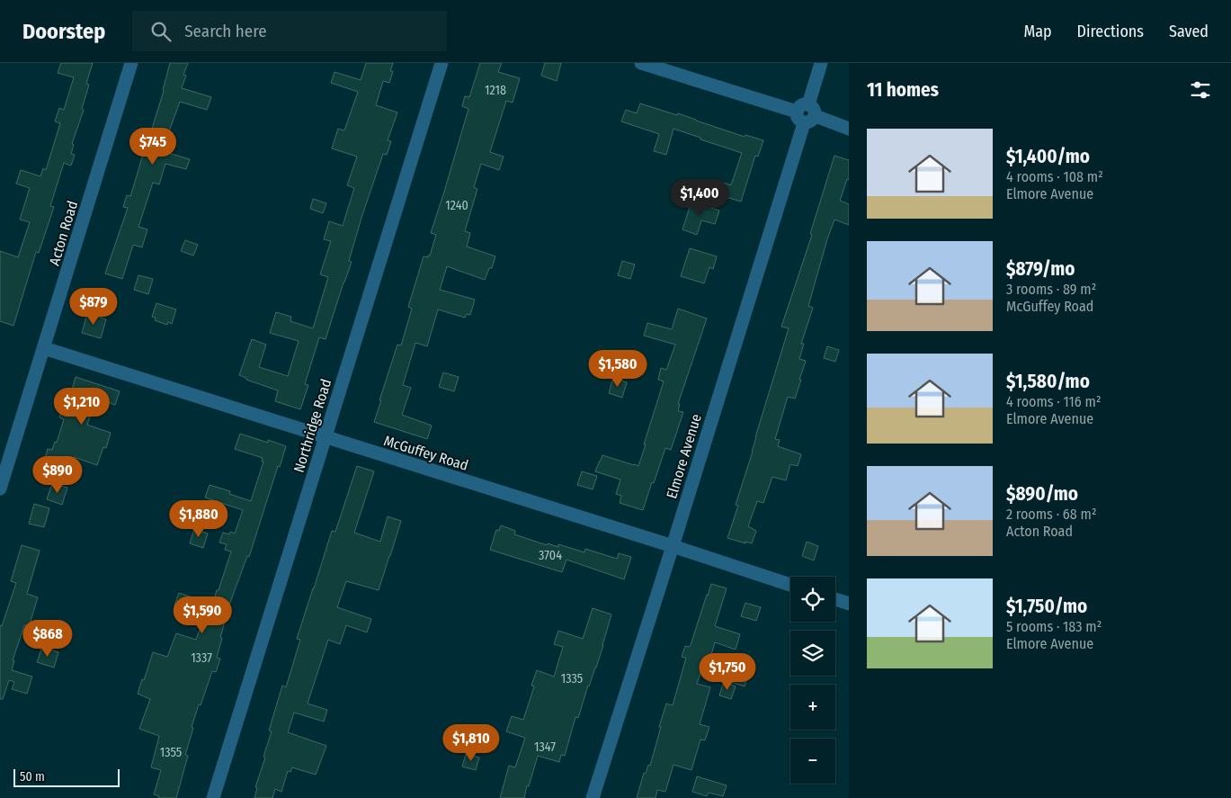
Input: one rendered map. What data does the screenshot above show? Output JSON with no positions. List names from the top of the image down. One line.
{"streets":{"street":["Acton Road","Northridge Road","McGuffey Road","Elmore Avenue"]},"crossings":[["Acton Road","McGuffey Road"],["Northridge Road","McGuffey Road"],["McGuffey Road","Elmore Avenue"]],"house_numbers":["1218","1240","3704","1337","1335","1347","1355"],"scale_bar":"50 m","page":{"header":"Doorstep","search":"Search here","nav":["Map","Directions","Saved"],"heading":"11 homes","list":[{"name":"$1,400/mo","note":"4 rooms · 108 m² · Elmore Avenue"},{"name":"$879/mo","note":"3 rooms · 89 m² · McGuffey Road"},{"name":"$1,580/mo","note":"4 rooms · 116 m² · Elmore Avenue"},{"name":"$890/mo","note":"2 rooms · 68 m² · Acton Road"},{"name":"$1,750/mo","note":"5 rooms · 183 m² · Elmore Avenue"}],"price":["$745","$1,400","$879","$1,580","$1,210","$890","$1,880","$1,590","$868","$1,750","$1,810"],"map_buttons":["+","−"],"scale":"50 m"}}
